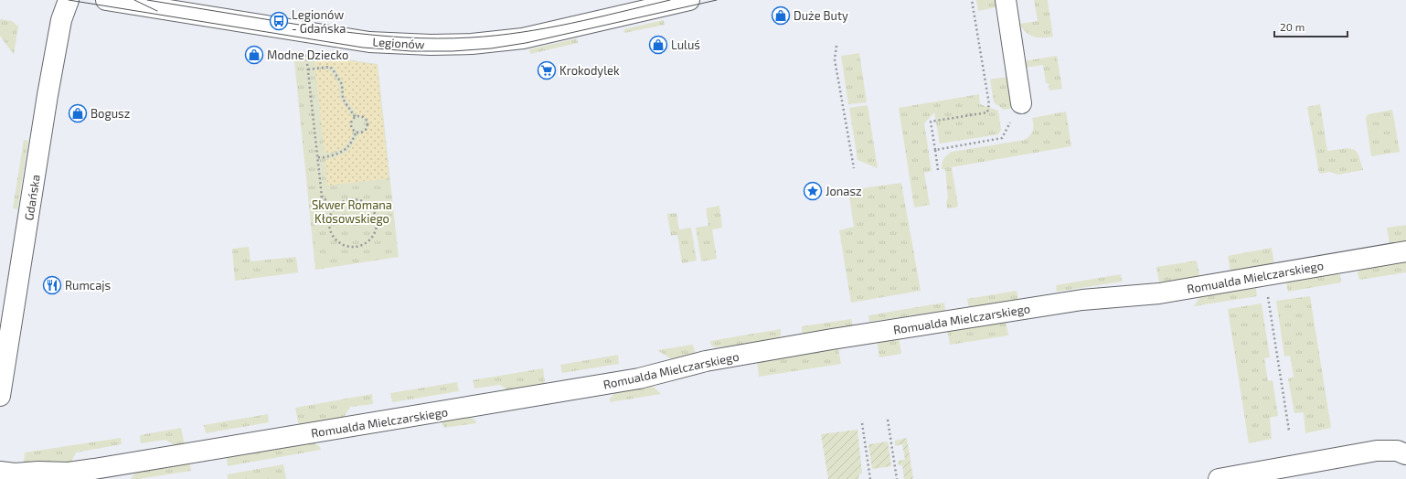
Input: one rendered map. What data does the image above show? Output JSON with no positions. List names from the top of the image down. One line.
{"streets":{"street":["Legionów","Gdańska","Romualda Mielczarskiego"]},"parks":["Skwer Romana Kłosowskiego"],"places":{"shop":["Duże Buty","Luluś","Modne Dziecko","Bogusz"],"bus stop":["Legionów - Gdańska"],"supermarket":["Krokodylek"],"place":["Jonasz"],"restaurant":["Rumcajs"]},"scale_bar":"20 m"}
